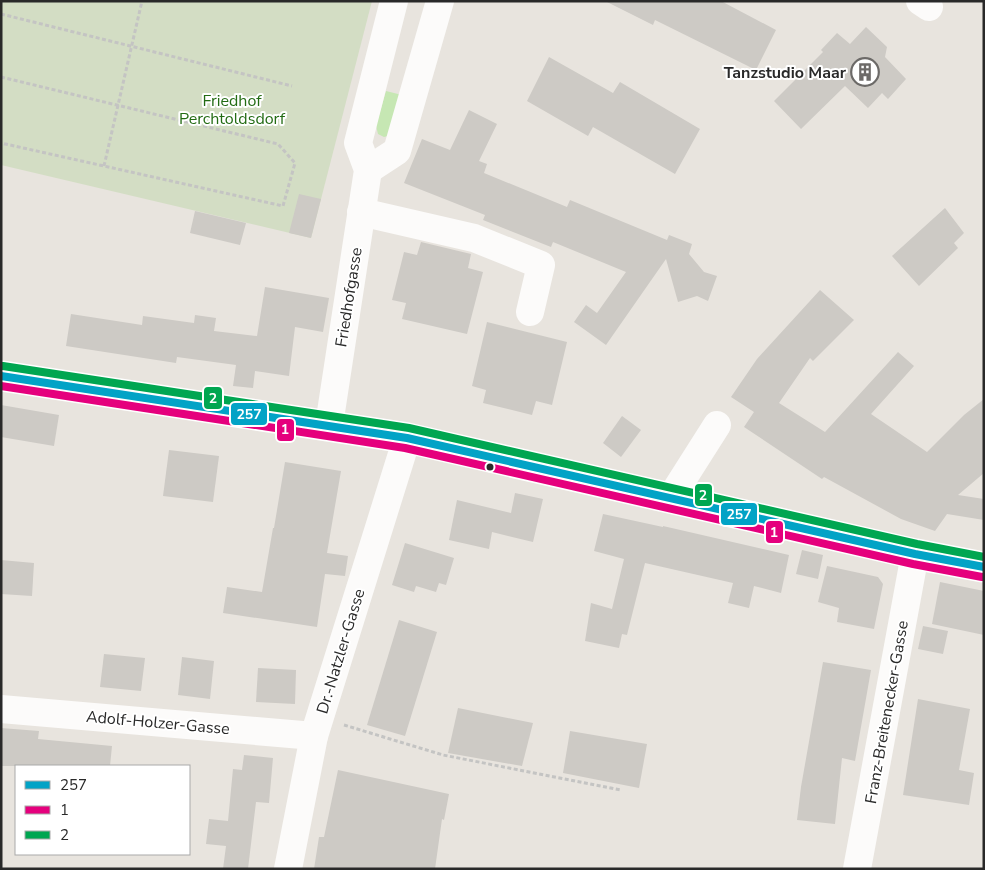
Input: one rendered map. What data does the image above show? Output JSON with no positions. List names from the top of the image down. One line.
{"streets":{"street":["Friedhofgasse","Dr.-Natzler-Gasse","Franz-Breitenecker-Gasse","Adolf-Holzer-Gasse"]},"crossings":[["Dr.-Natzler-Gasse","Adolf-Holzer-Gasse"]],"parks":["Friedhof Perchtoldsdorf"],"places":{"building":["Tanzstudio Maar"]},"lines":["transit line 2","transit line 257","transit line 1"],"legend":["257","1","2"]}
